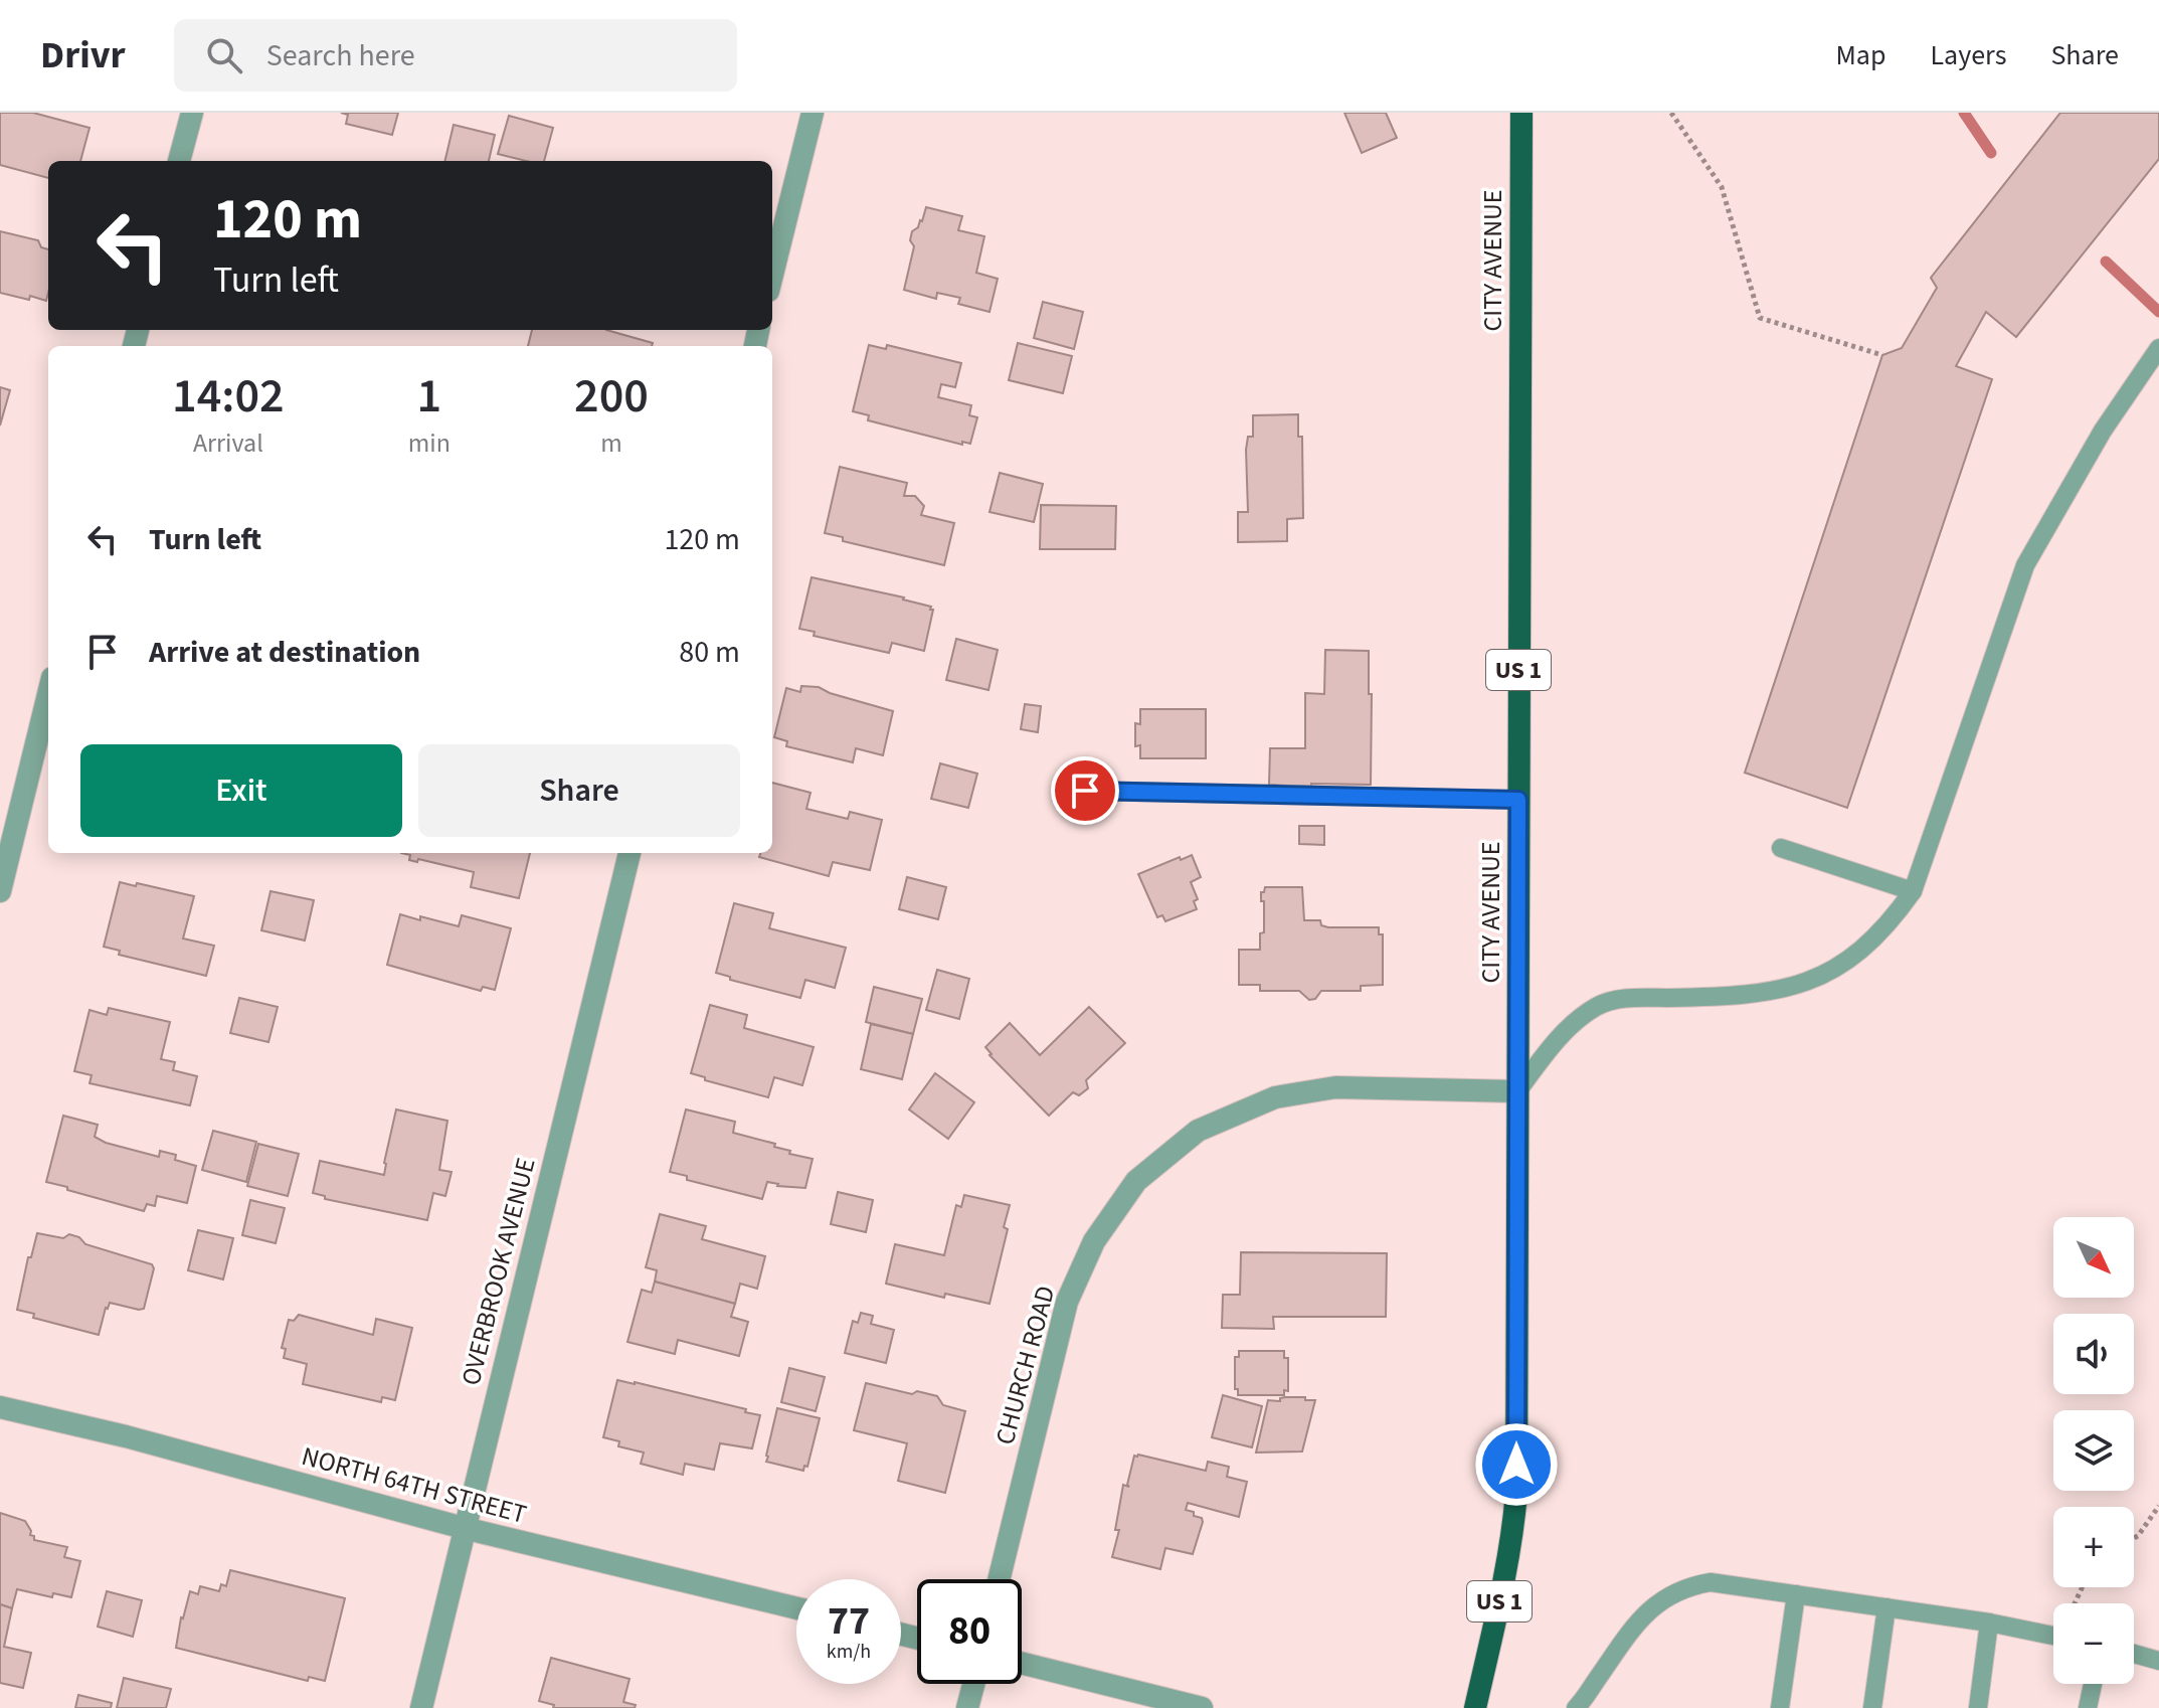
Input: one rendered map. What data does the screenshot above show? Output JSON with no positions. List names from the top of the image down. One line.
{"streets":{"highway":["CITY AVENUE","US 1"],"street":["OVERBROOK AVENUE","CHURCH ROAD","NORTH 64TH STREET"]},"crossings":[["CITY AVENUE","CHURCH ROAD"],["OVERBROOK AVENUE","NORTH 64TH STREET"]],"north":"bottom right","page":{"header":"Drivr","search":"Search here","nav":["Map","Layers","Share"],"turn":["120 m","Turn left"],"eta":["14:02","Arrival","1","min","200","m"],"list":[{"name":"Turn left","value":"120 m"},{"name":"Arrive at destination","value":"80 m"}],"buttons":["Exit","Share"],"map_buttons":["+","−"],"speed":"77 km/h","limit":"80"}}
